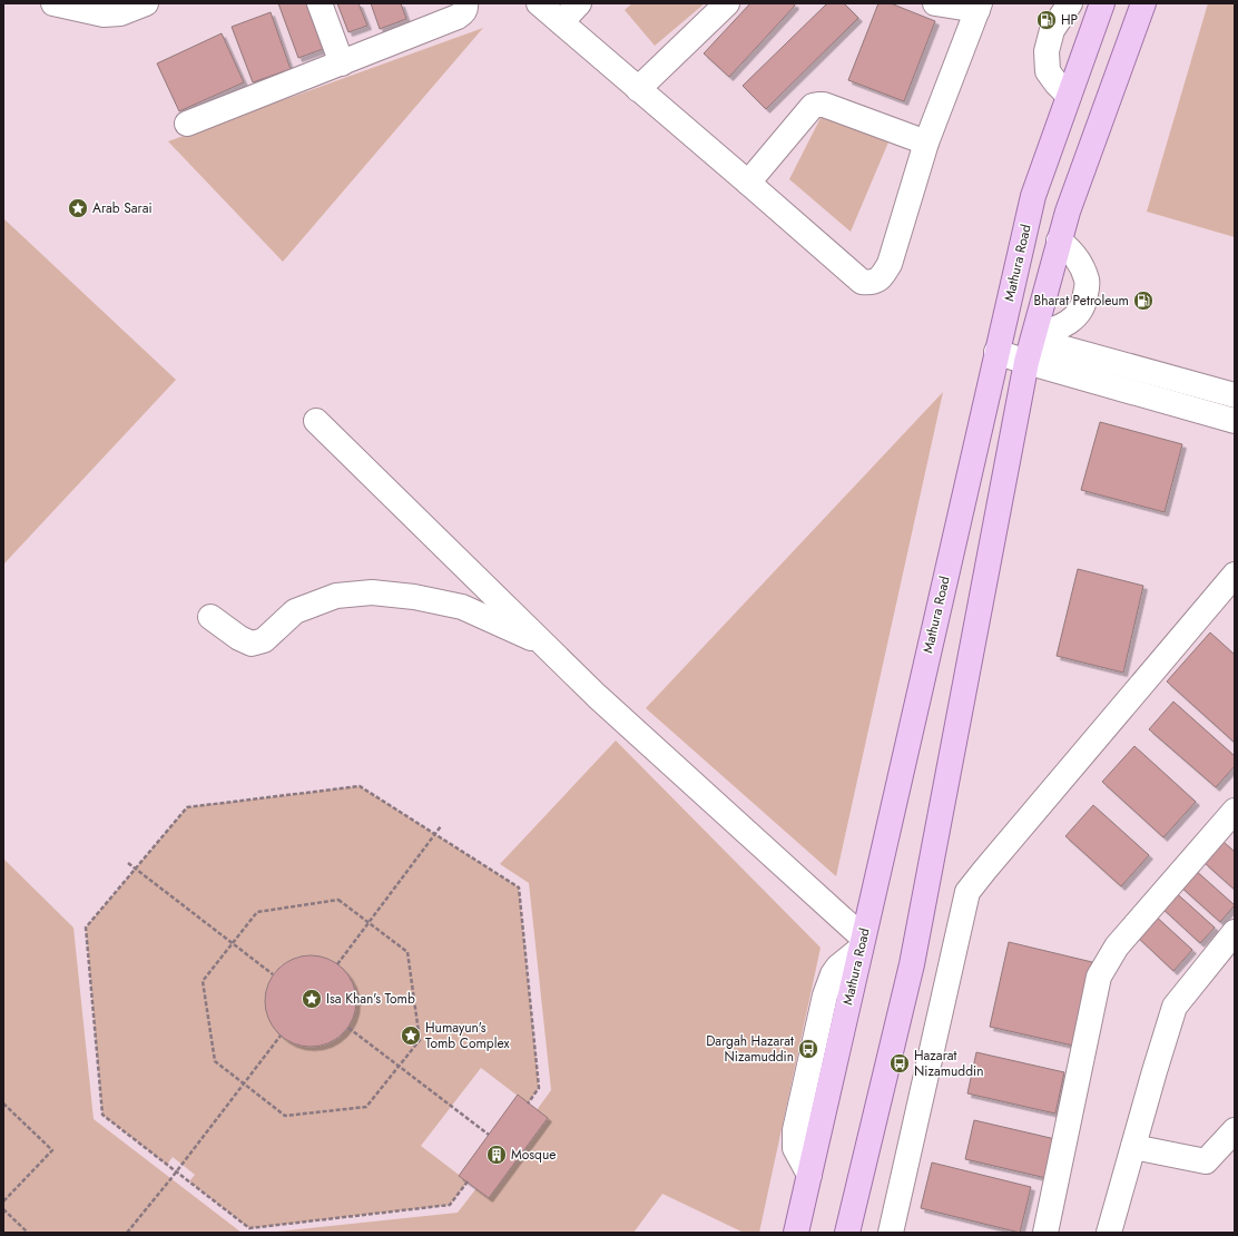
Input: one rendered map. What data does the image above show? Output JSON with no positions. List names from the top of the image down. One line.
{"streets":{"main road":["Mathura Road"]},"places":{"fuel station":["HP","Bharat Petroleum"],"place":["Arab Sarai","Isa Khan's Tomb","Humayun's Tomb Complex"],"bus stop":["Dargah Hazarat Nizamuddin","Hazarat Nizamuddin"],"building":["Mosque"]}}
